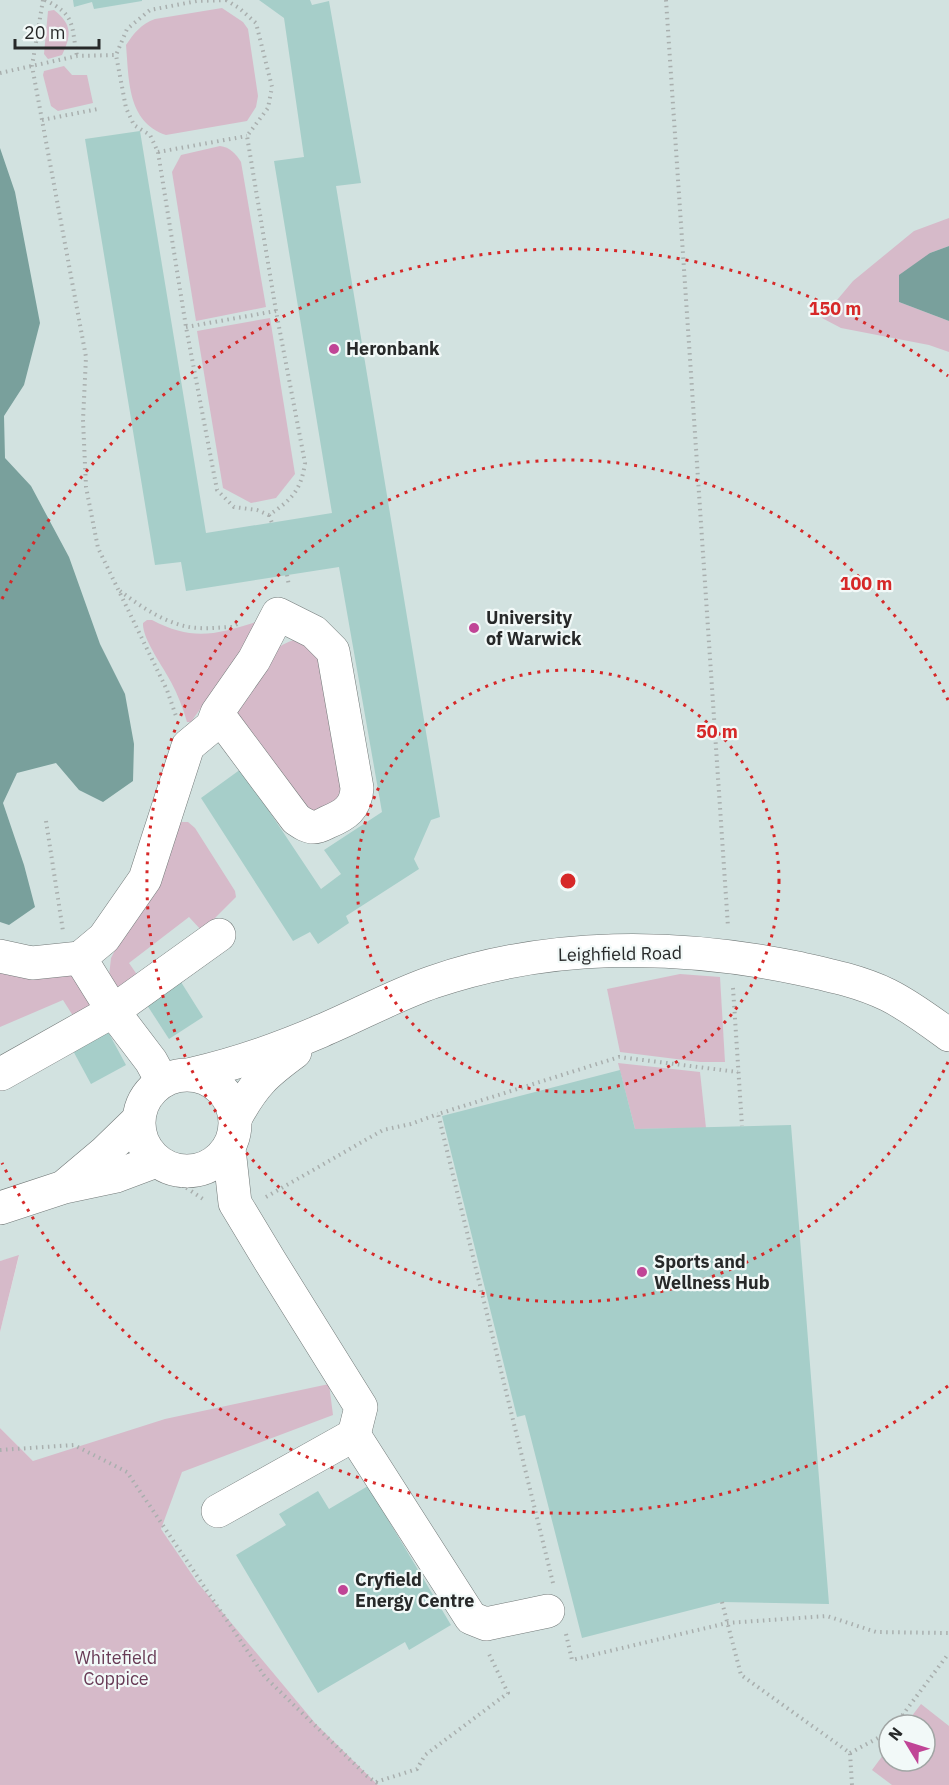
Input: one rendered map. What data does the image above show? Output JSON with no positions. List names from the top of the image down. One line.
{"streets":{"lane":["Leighfield Road"]},"parks":["Whitefield Coppice"],"places":["Heronbank","University of Warwick","Sports and Wellness Hub","Cryfield Energy Centre"],"scale_bar":"20 m","north":"top left","rings":["150 m","100 m","50 m"]}
